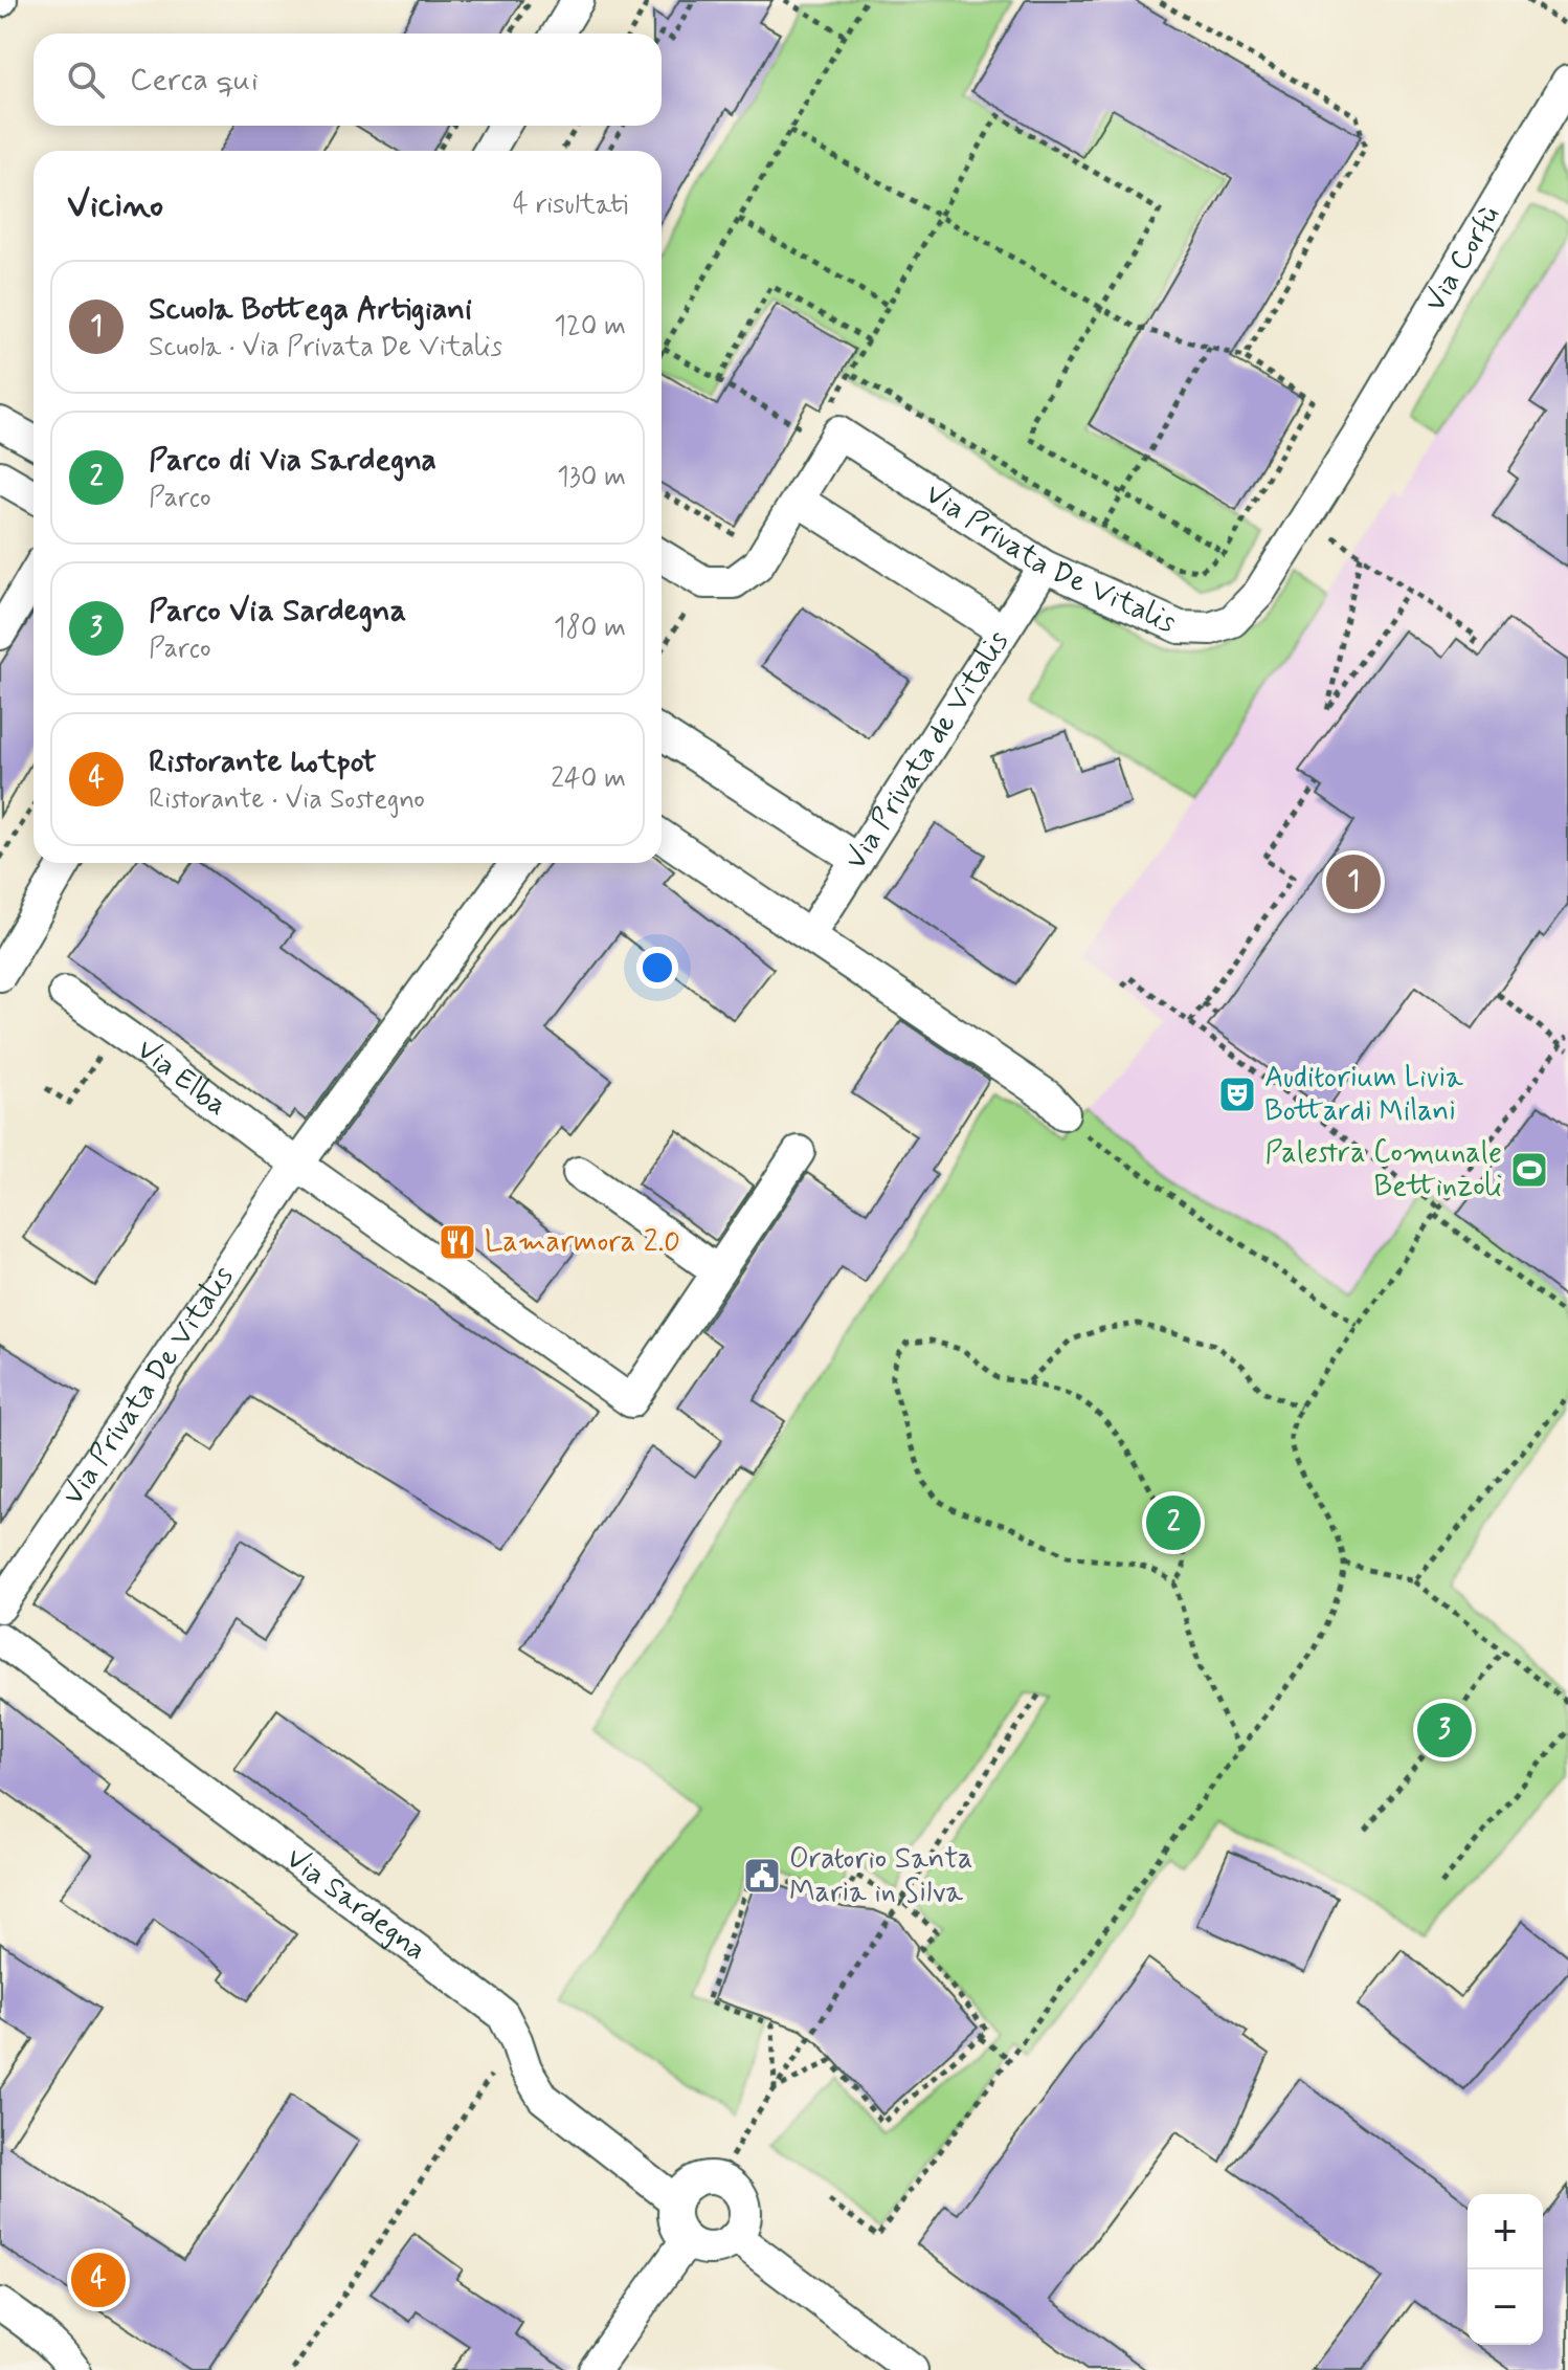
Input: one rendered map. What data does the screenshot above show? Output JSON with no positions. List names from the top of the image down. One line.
{"streets":{"street":["Via Corfù","Via Privata De Vitalis","Via Privata de Vitalis","Via Elba","Via Sardegna"]},"crossings":[["Via Corfù","Via Privata De Vitalis"],["Via Privata De Vitalis","Via Privata de Vitalis"],["Via Privata De Vitalis","Via Elba"]],"places":{"theatre":["Auditorium Livia Bottardi Milani"],"sports":["Palestra Comunale Bettinzoli"],"restaurant":["Lamarmora 2.0"],"public building":["Oratorio Santa Maria in Silva"]},"page":{"search":"Cerca qui","heading":["Vicino","4 risultati"],"list":[{"mark":"1","name":"Scuola Bottega Artigiani","note":"Scuola · Via Privata De Vitalis","value":"120 m"},{"mark":"2","name":"Parco di Via Sardegna","note":"Parco","value":"130 m"},{"mark":"3","name":"Parco Via Sardegna","note":"Parco","value":"180 m"},{"mark":"4","name":"Ristorante hotpot","note":"Ristorante · Via Sostegno","value":"240 m"}],"pins":["1","2","3","4"],"map_buttons":["+","−"]}}
